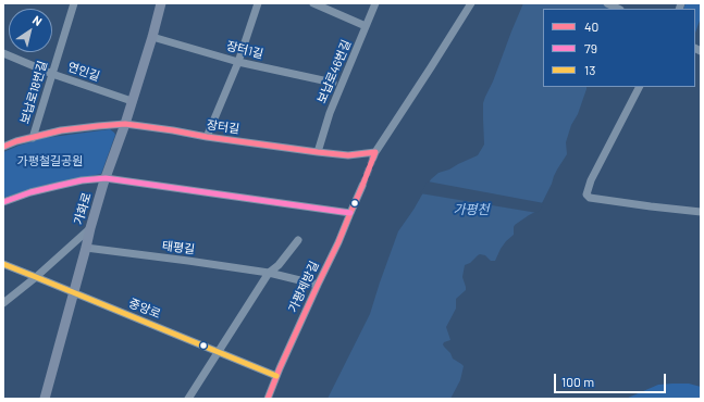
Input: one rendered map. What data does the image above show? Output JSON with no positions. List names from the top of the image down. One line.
{"streets":{"main road":["가화로"],"street":["장터1길","연인길","보납로46번길","보납로18번길","장터길","태평길","가평제방길","중앙로"]},"crossings":[["장터1길","가화로"],["연인길","보납로18번길"],["연인길","가화로"],["보납로46번길","장터길"],["보납로18번길","장터길"],["장터길","가화로"],["가화로","태평길"],["가화로","중앙로"],["태평길","가평제방길"],["가평제방길","중앙로"]],"water":["가평천"],"parks":["가평철길공원"],"lines":["transit line 40","transit line 79","transit line 13"],"legend":["40","79","13"],"scale_bar":"100 m","north":"top right"}
